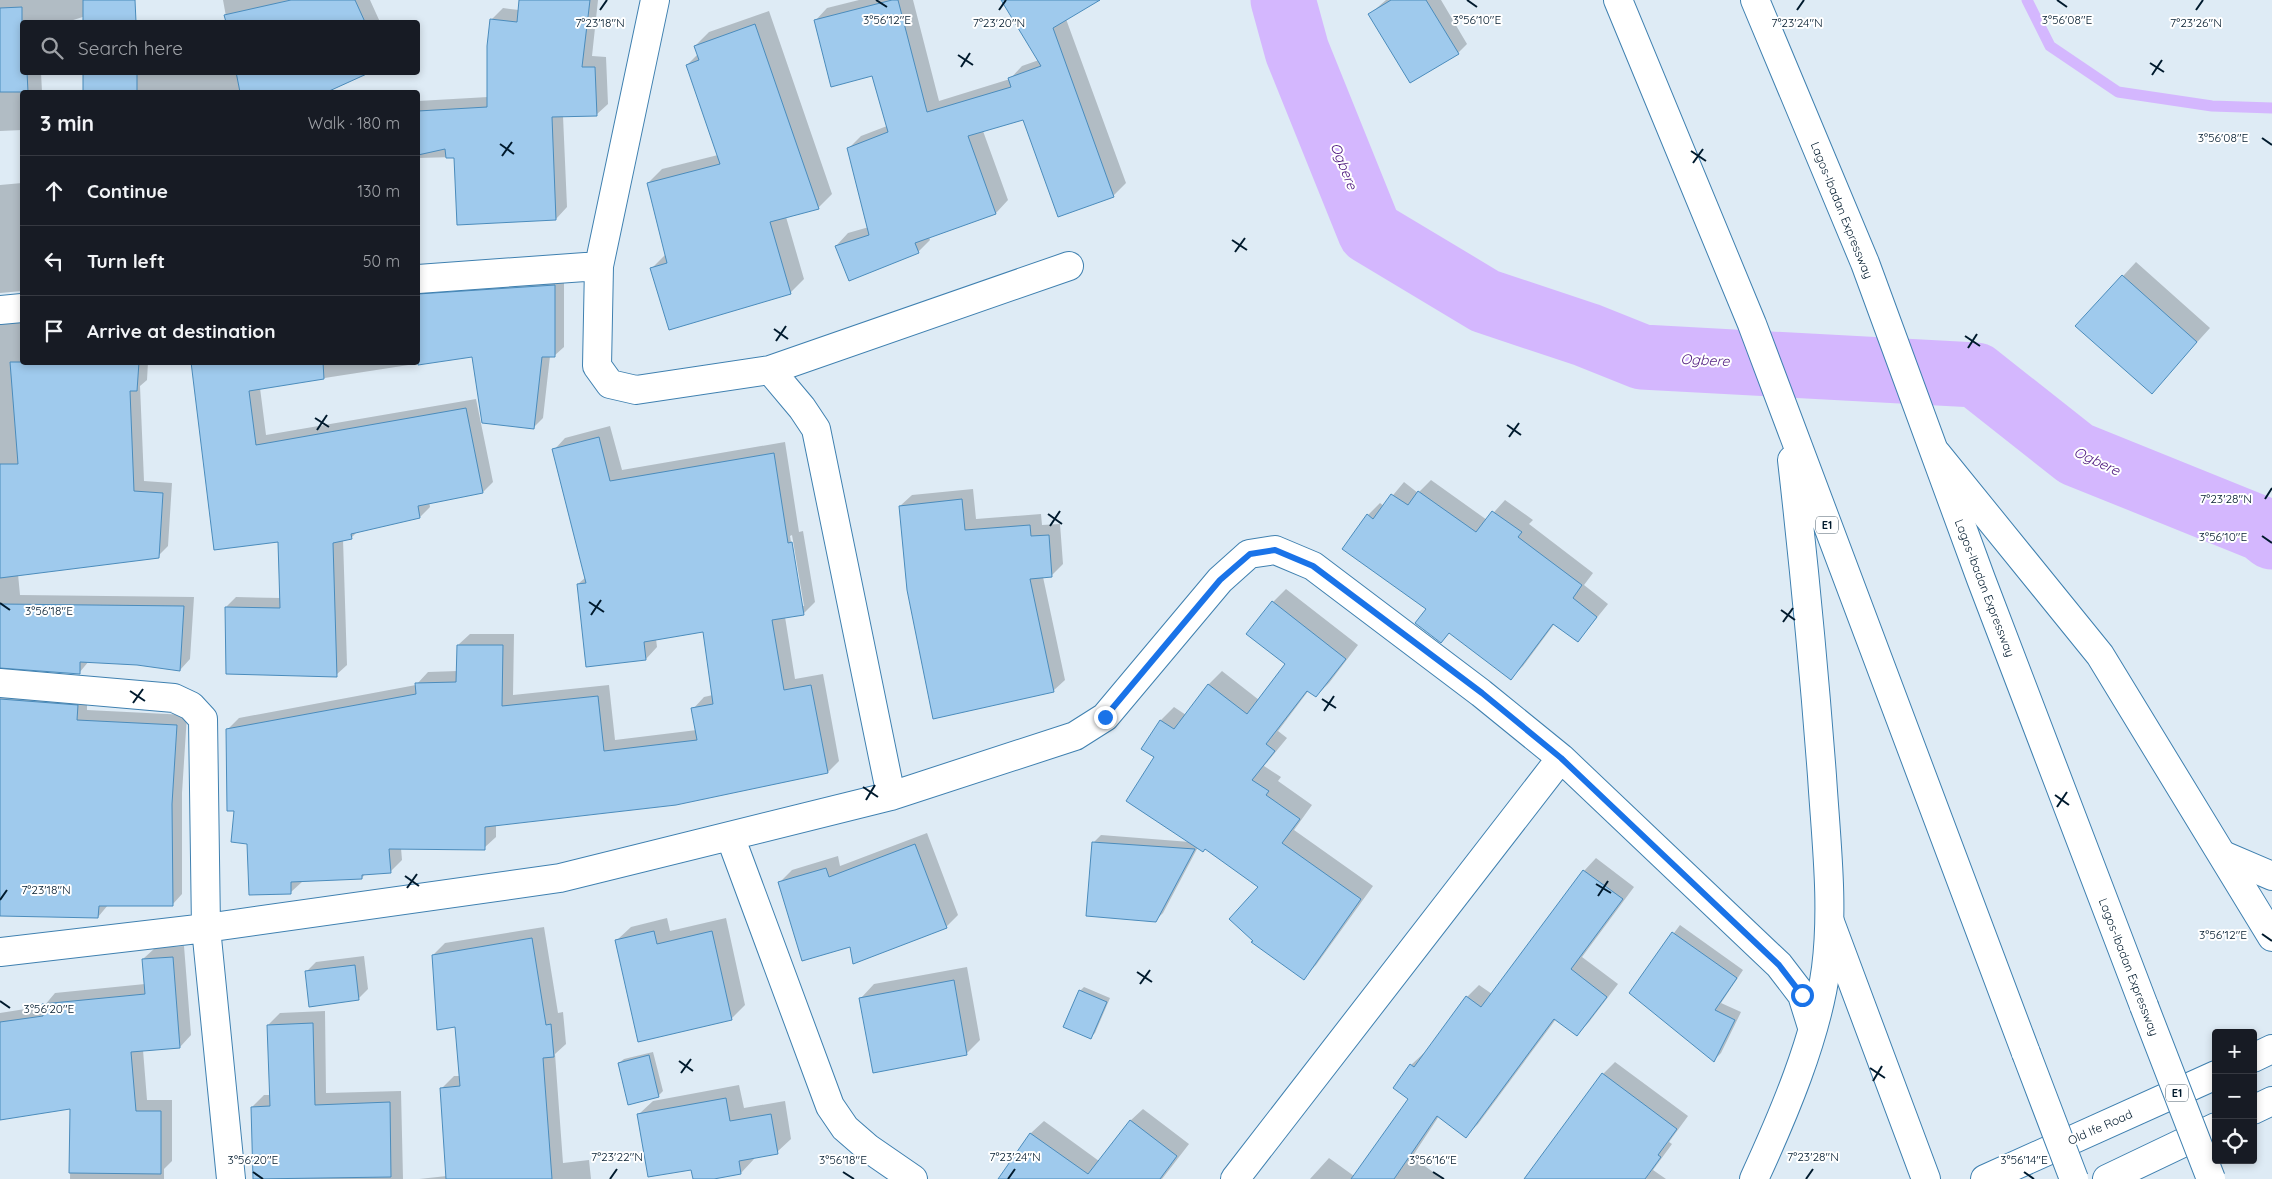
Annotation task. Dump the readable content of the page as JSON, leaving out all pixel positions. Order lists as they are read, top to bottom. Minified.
{"streets":{"main road":["Lagos-Ibadan Expressway","E1","Old Ife Road"]},"water":["Ogbere"],"page":{"search":"Search here","heading":["3 min","Walk · 180 m"],"list":[["Continue","130 m"],["Turn left","50 m"],"Arrive at destination"],"map_buttons":["+","−"]},"coordinates":["3°56'12\"E","3°56'10\"E","3°56'08\"E","7°23'18\"N","7°23'20\"N","7°23'24\"N","7°23'26\"N","7°23'28\"N","3°56'18\"E","3°56'20\"E","7°23'22\"N","3°56'16\"E","3°56'14\"E"]}
